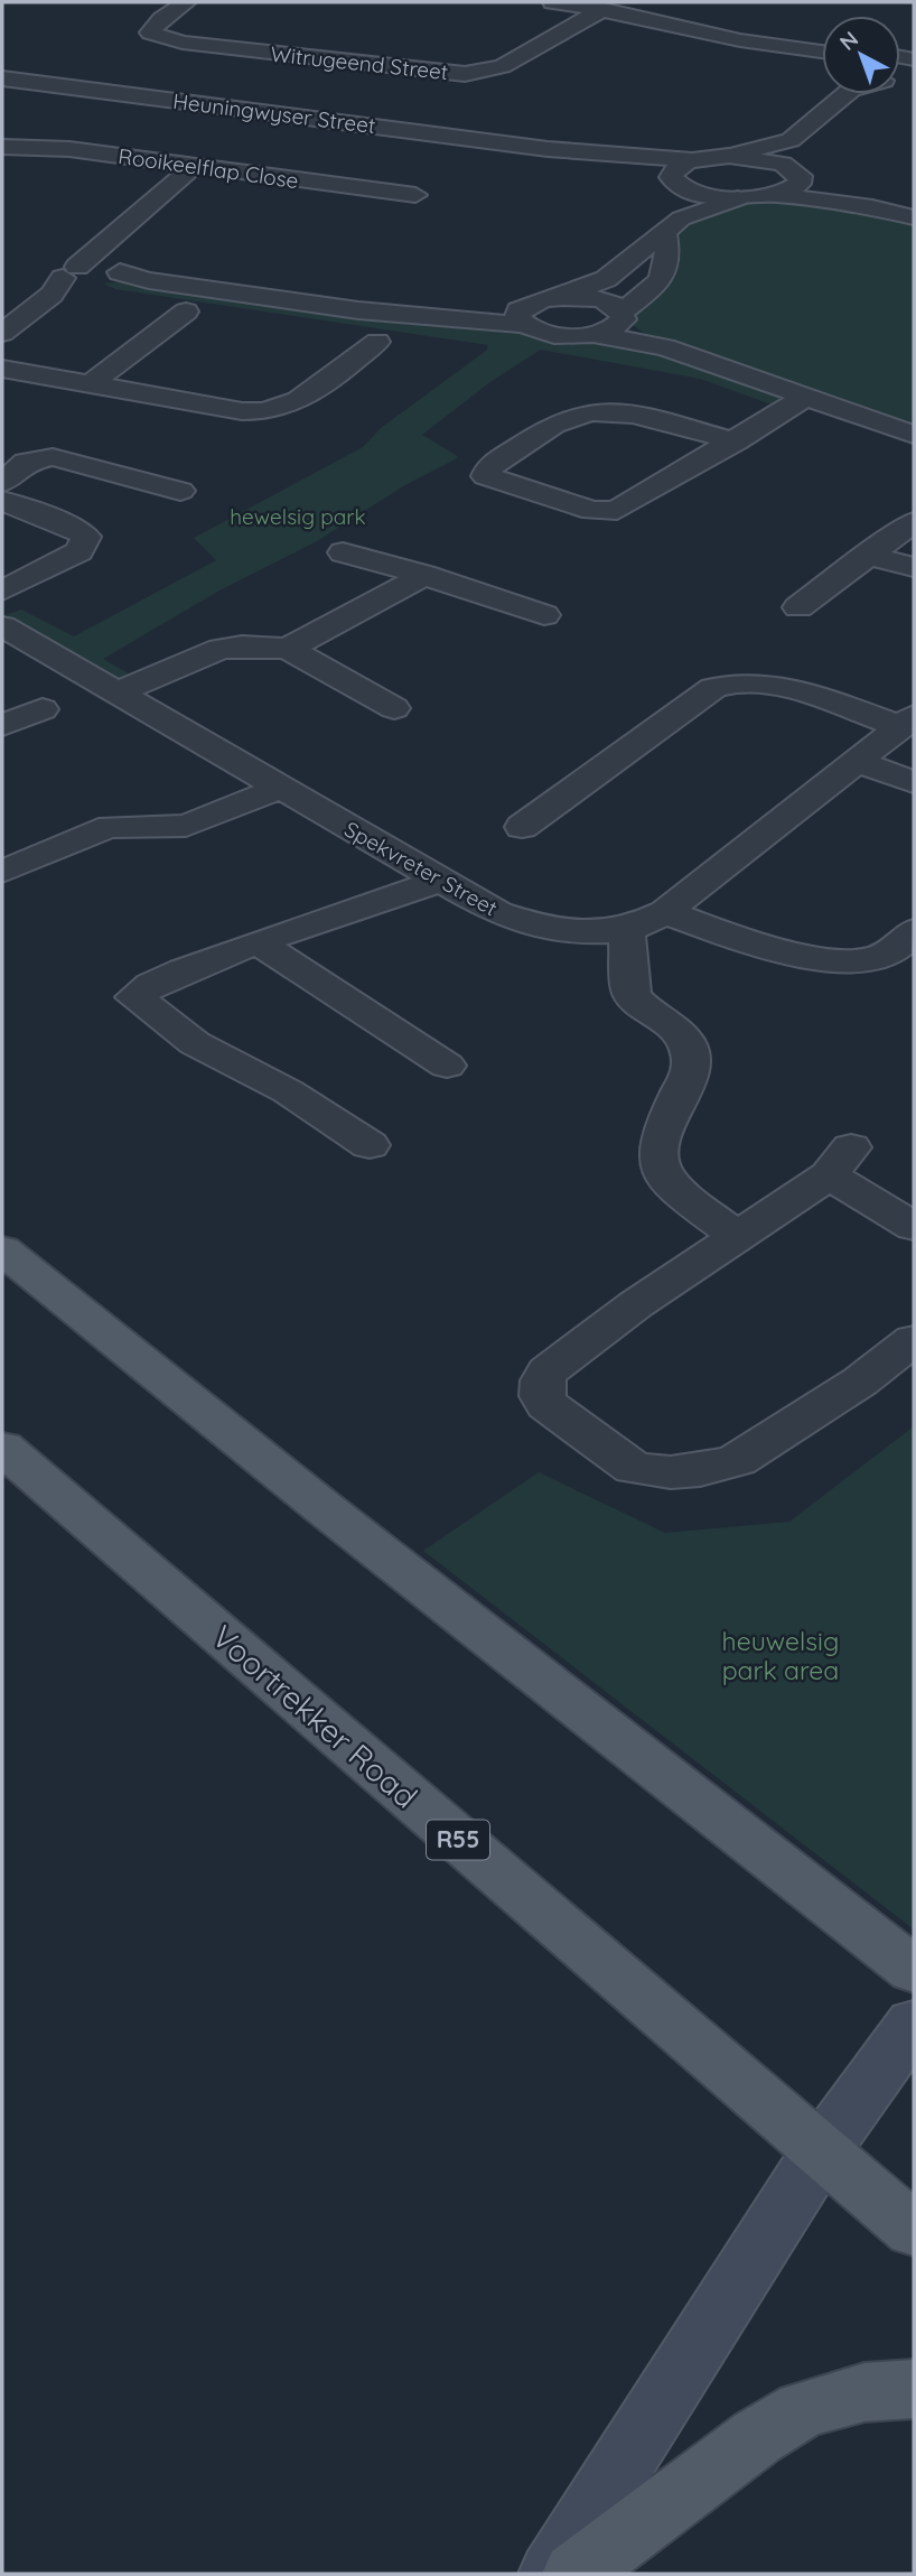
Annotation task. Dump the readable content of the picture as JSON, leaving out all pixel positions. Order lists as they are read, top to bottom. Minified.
{"streets":{"main road":["Voortrekker Road","R55"],"street":["Witrugeend Street","Heuningwyser Street","Rooikeelflap Close","Spekvreter Street"]},"parks":["hewelsig park","heuwelsig park area"],"north":"top left"}
